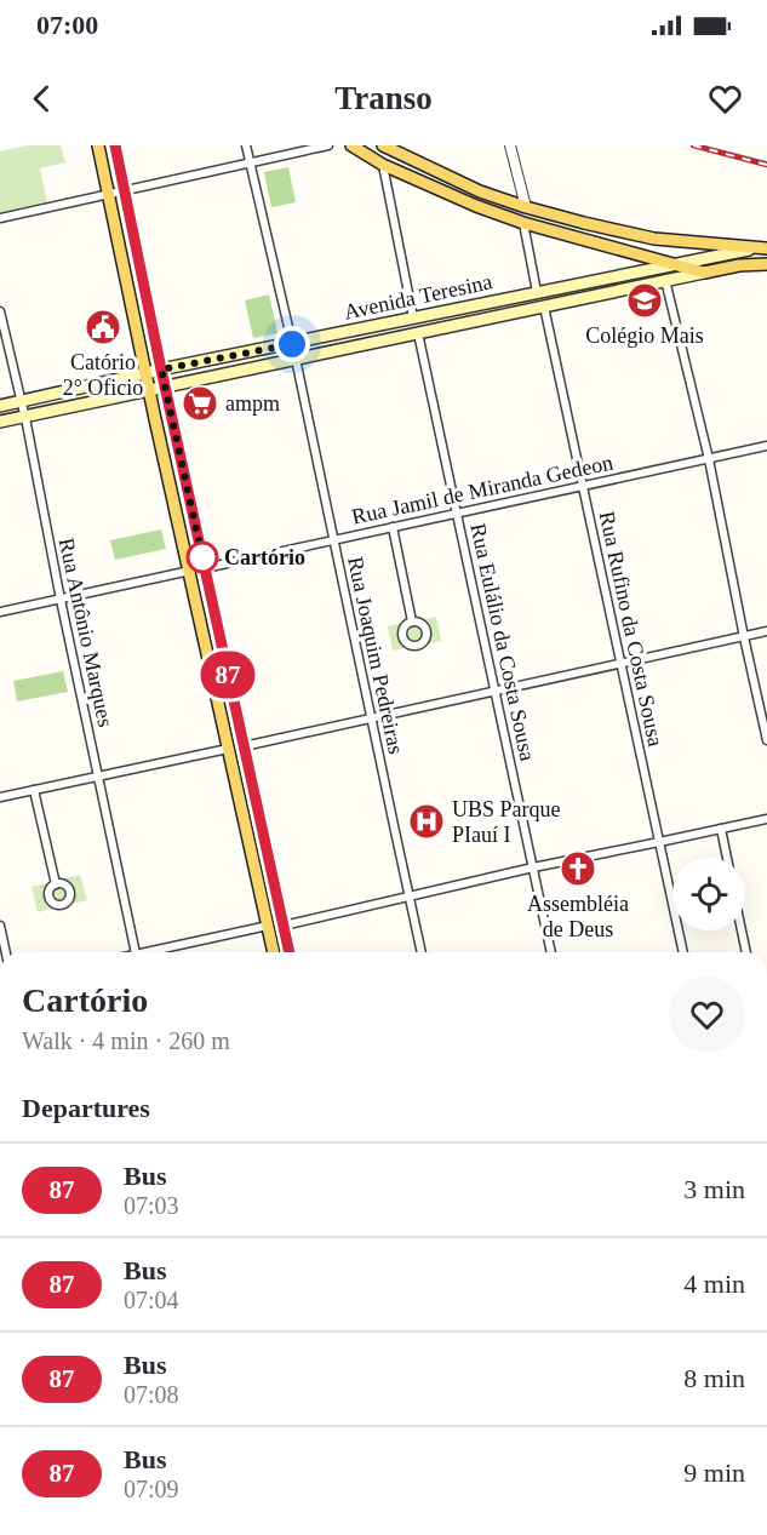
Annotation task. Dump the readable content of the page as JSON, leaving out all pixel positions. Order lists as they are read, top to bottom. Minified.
{"streets":{"main road":["Avenida Teresina"],"street":["Rua Jamil de Miranda Gedeon","Rua Rufino da Costa Sousa","Rua Antônio Marques","Rua Eulálio da Costa Sousa","Rua Joaquim Pedreiras"]},"crossings":[["Avenida Teresina","Rua Rufino da Costa Sousa"],["Avenida Teresina","Rua Antônio Marques"],["Avenida Teresina","Rua Eulálio da Costa Sousa"],["Avenida Teresina","Rua Joaquim Pedreiras"],["Rua Jamil de Miranda Gedeon","Rua Rufino da Costa Sousa"],["Rua Jamil de Miranda Gedeon","Rua Eulálio da Costa Sousa"],["Rua Jamil de Miranda Gedeon","Rua Joaquim Pedreiras"]],"places":{"school or university":["Colégio Mais"],"public building":["Catório 2° Oficio"],"supermarket":["ampm"],"other":["Cartório"],"hospital":["UBS Parque PIauí I"],"church":["Assembléia de Deus"]},"lines":["bus line 87"],"page":{"status":"07:00","header":"Transo","on_map":"87","heading":[["Cartório","Walk · 4 min · 260 m"],"Departures"],"list":[{"mark":"87","name":"Bus","note":"07:03","value":"3 min"},{"mark":"87","name":"Bus","note":"07:04","value":"4 min"},{"mark":"87","name":"Bus","note":"07:08","value":"8 min"},{"mark":"87","name":"Bus","note":"07:09","value":"9 min"}]}}
